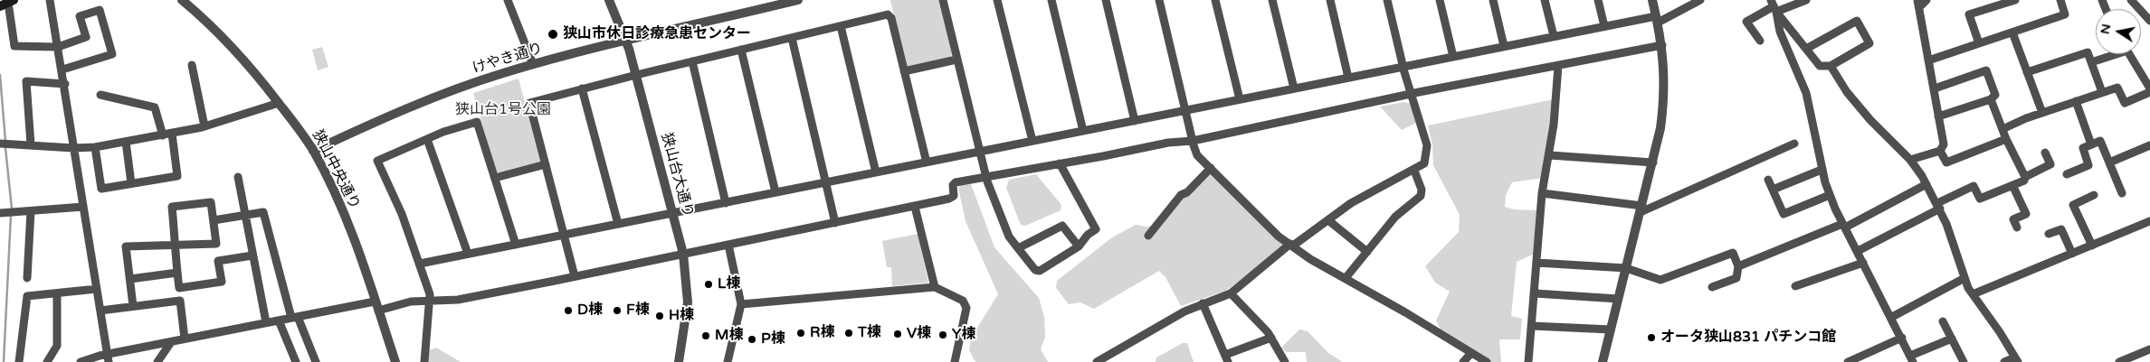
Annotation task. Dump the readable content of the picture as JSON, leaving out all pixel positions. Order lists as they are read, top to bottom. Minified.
{"streets":{"street":["けやき通り","狭山中央通り","狭山台大通り"]},"crossings":[["けやき通り","狭山中央通り"],["けやき通り","狭山台大通り"]],"parks":["狭山台1号公園"],"places":["狭山市休日診療急患センター","L棟","D棟","F棟","H棟","R棟","T棟","V棟","Y棟","M棟","オータ狭山831 パチンコ館","P棟"],"north":"left"}
